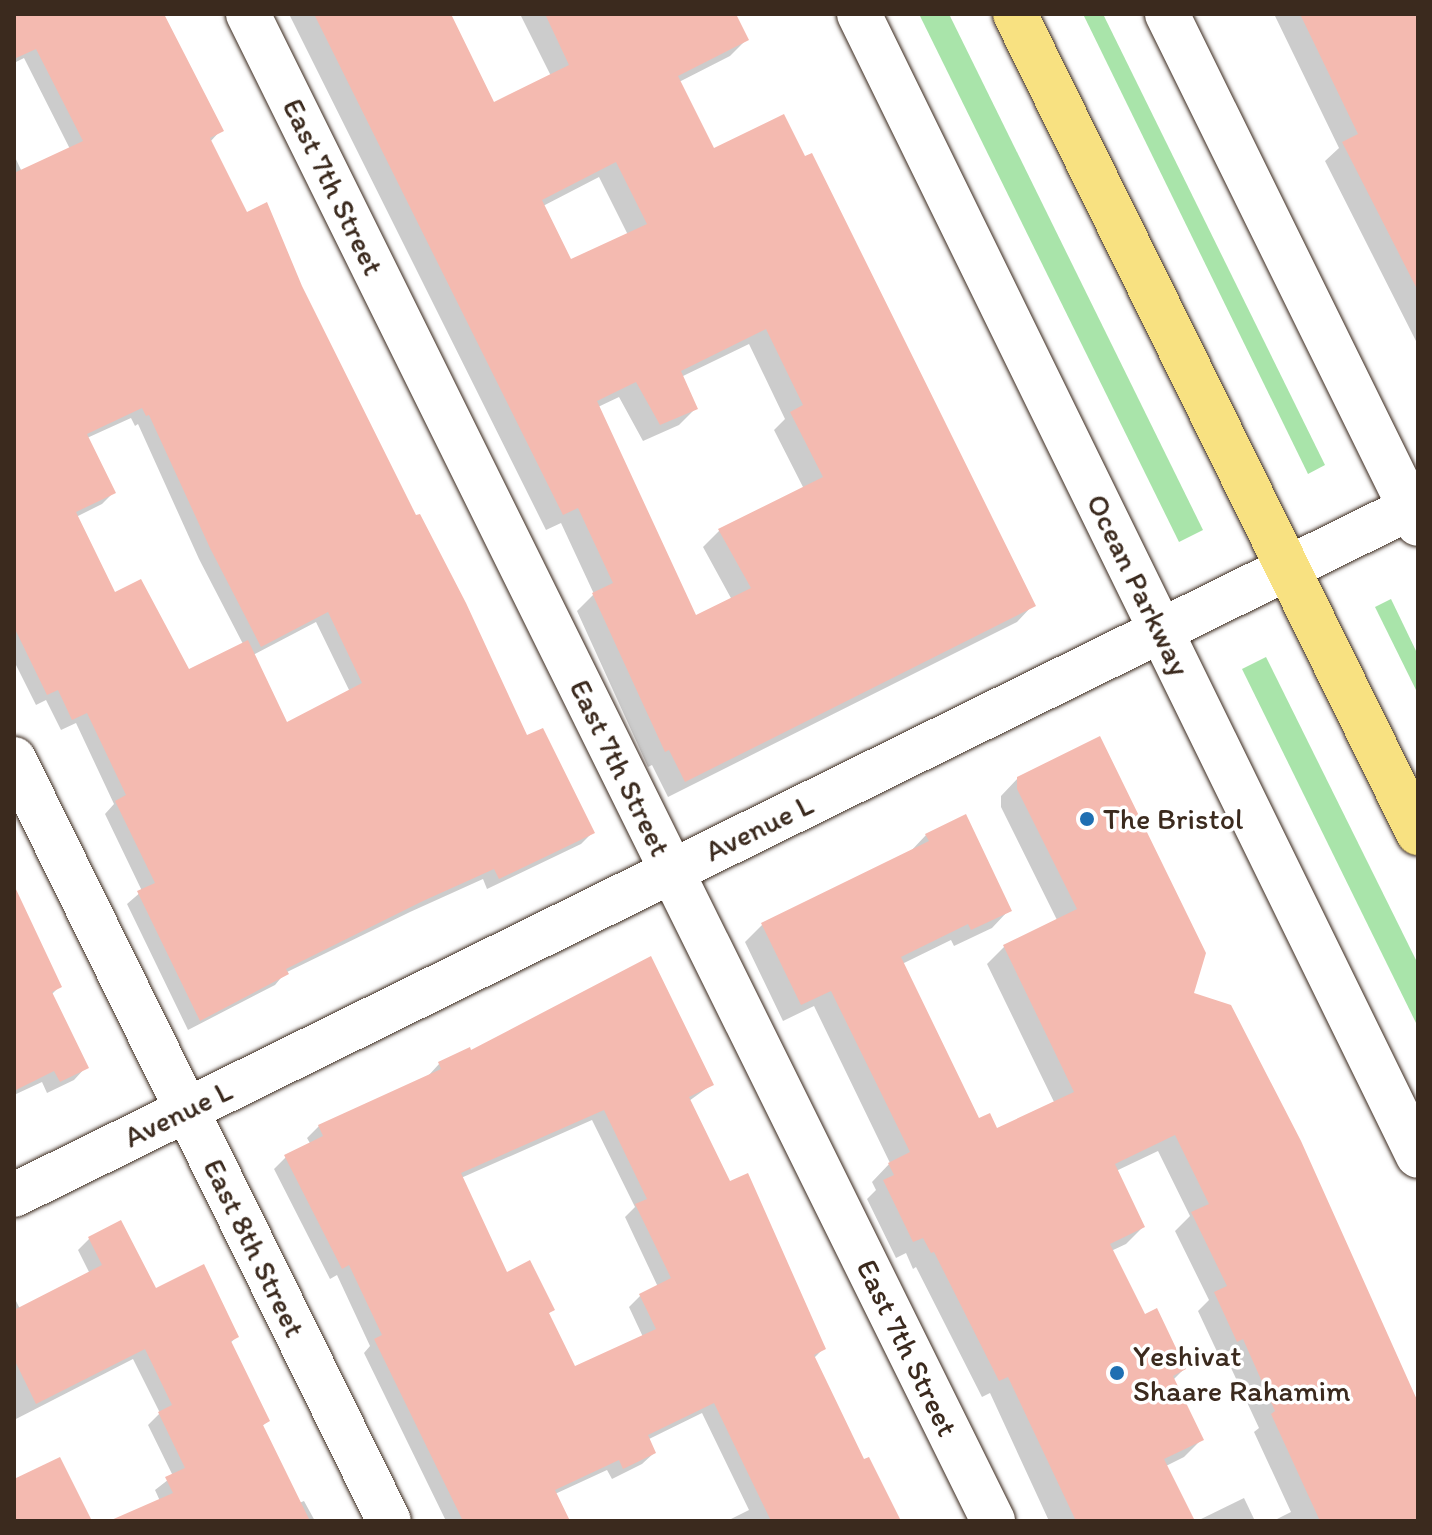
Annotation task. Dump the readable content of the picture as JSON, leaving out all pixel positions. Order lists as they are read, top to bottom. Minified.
{"streets":{"street":["East 7th Street","Ocean Parkway","Avenue L","East 8th Street"]},"crossings":[["East 7th Street","Avenue L"],["Ocean Parkway","Avenue L"],["Avenue L","East 8th Street"]],"places":["The Bristol","Yeshivat Shaare Rahamim"]}
